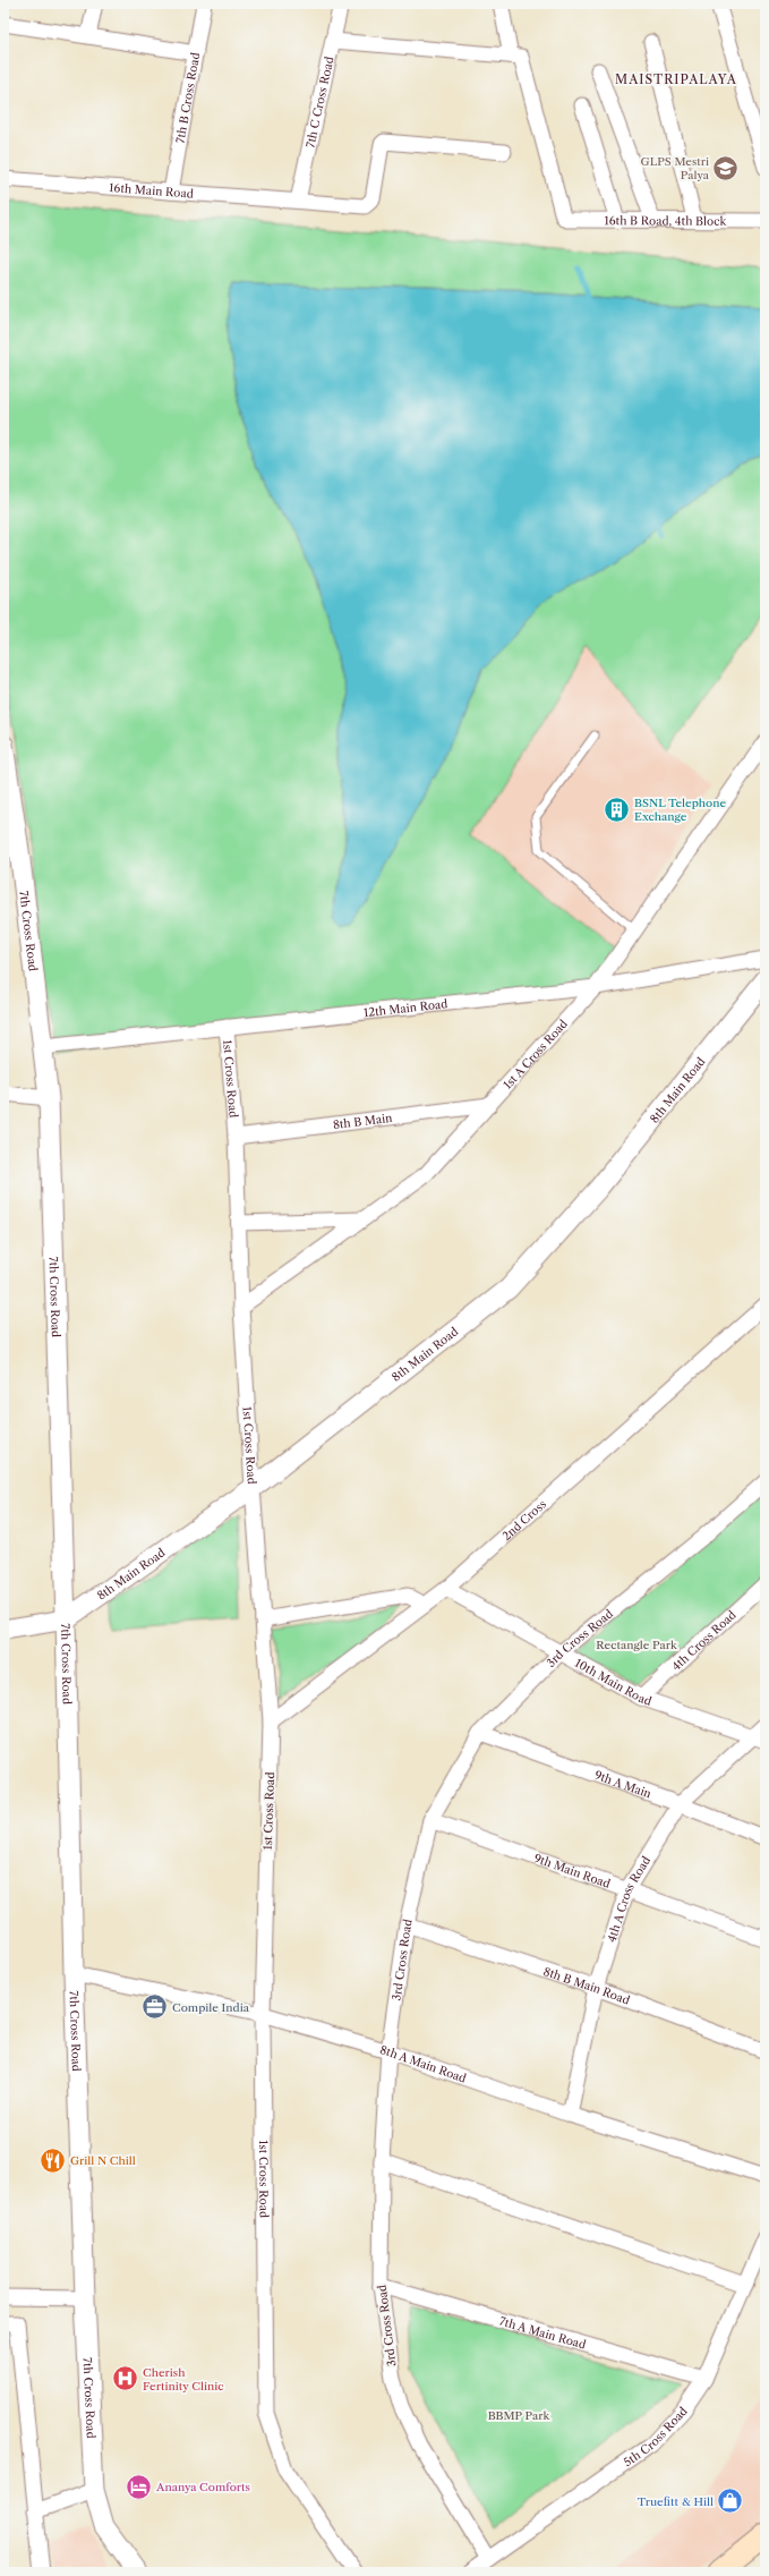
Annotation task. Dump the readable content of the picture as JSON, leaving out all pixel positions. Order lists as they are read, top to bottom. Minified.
{"streets":{"street":["7th B Cross Road","7th C Cross Road","16th Main Road","16th B Road, 4th Block","7th Cross Road","12th Main Road","1st A Cross Road","1st Cross Road","8th Main Road","8th B Main","2nd Cross","3rd Cross Road","4th Cross Road","10th Main Road","9th A Main","9th Main Road","4th A Cross Road","8th B Main Road","8th A Main Road","7th A Main Road","5th Cross Road"]},"crossings":[["7th B Cross Road","16th Main Road"],["7th C Cross Road","16th Main Road"],["7th Cross Road","12th Main Road"],["7th Cross Road","8th Main Road"],["7th Cross Road","8th A Main Road"],["12th Main Road","1st A Cross Road"],["12th Main Road","1st Cross Road"],["1st A Cross Road","1st Cross Road"],["1st A Cross Road","8th B Main"],["1st Cross Road","8th Main Road"],["1st Cross Road","8th B Main"],["1st Cross Road","2nd Cross"],["1st Cross Road","8th A Main Road"],["2nd Cross","10th Main Road"],["3rd Cross Road","10th Main Road"],["3rd Cross Road","9th A Main"],["3rd Cross Road","9th Main Road"],["3rd Cross Road","8th B Main Road"],["3rd Cross Road","8th A Main Road"],["3rd Cross Road","7th A Main Road"],["3rd Cross Road","5th Cross Road"],["4th Cross Road","10th Main Road"],["10th Main Road","4th A Cross Road"],["9th A Main","4th A Cross Road"],["9th Main Road","4th A Cross Road"],["4th A Cross Road","8th B Main Road"],["4th A Cross Road","8th A Main Road"],["7th A Main Road","5th Cross Road"]],"districts":["MAISTRIPALAYA"],"parks":["Rectangle Park","BBMP Park"],"places":{"school or university":["GLPS Mestri Palya"],"building":["BSNL Telephone Exchange"],"office":["Compile India"],"restaurant":["Grill N Chill"],"hospital":["Cherish Fertinity Clinic"],"hotel":["Ananya Comforts"],"shop":["Truefitt & Hill"]}}
